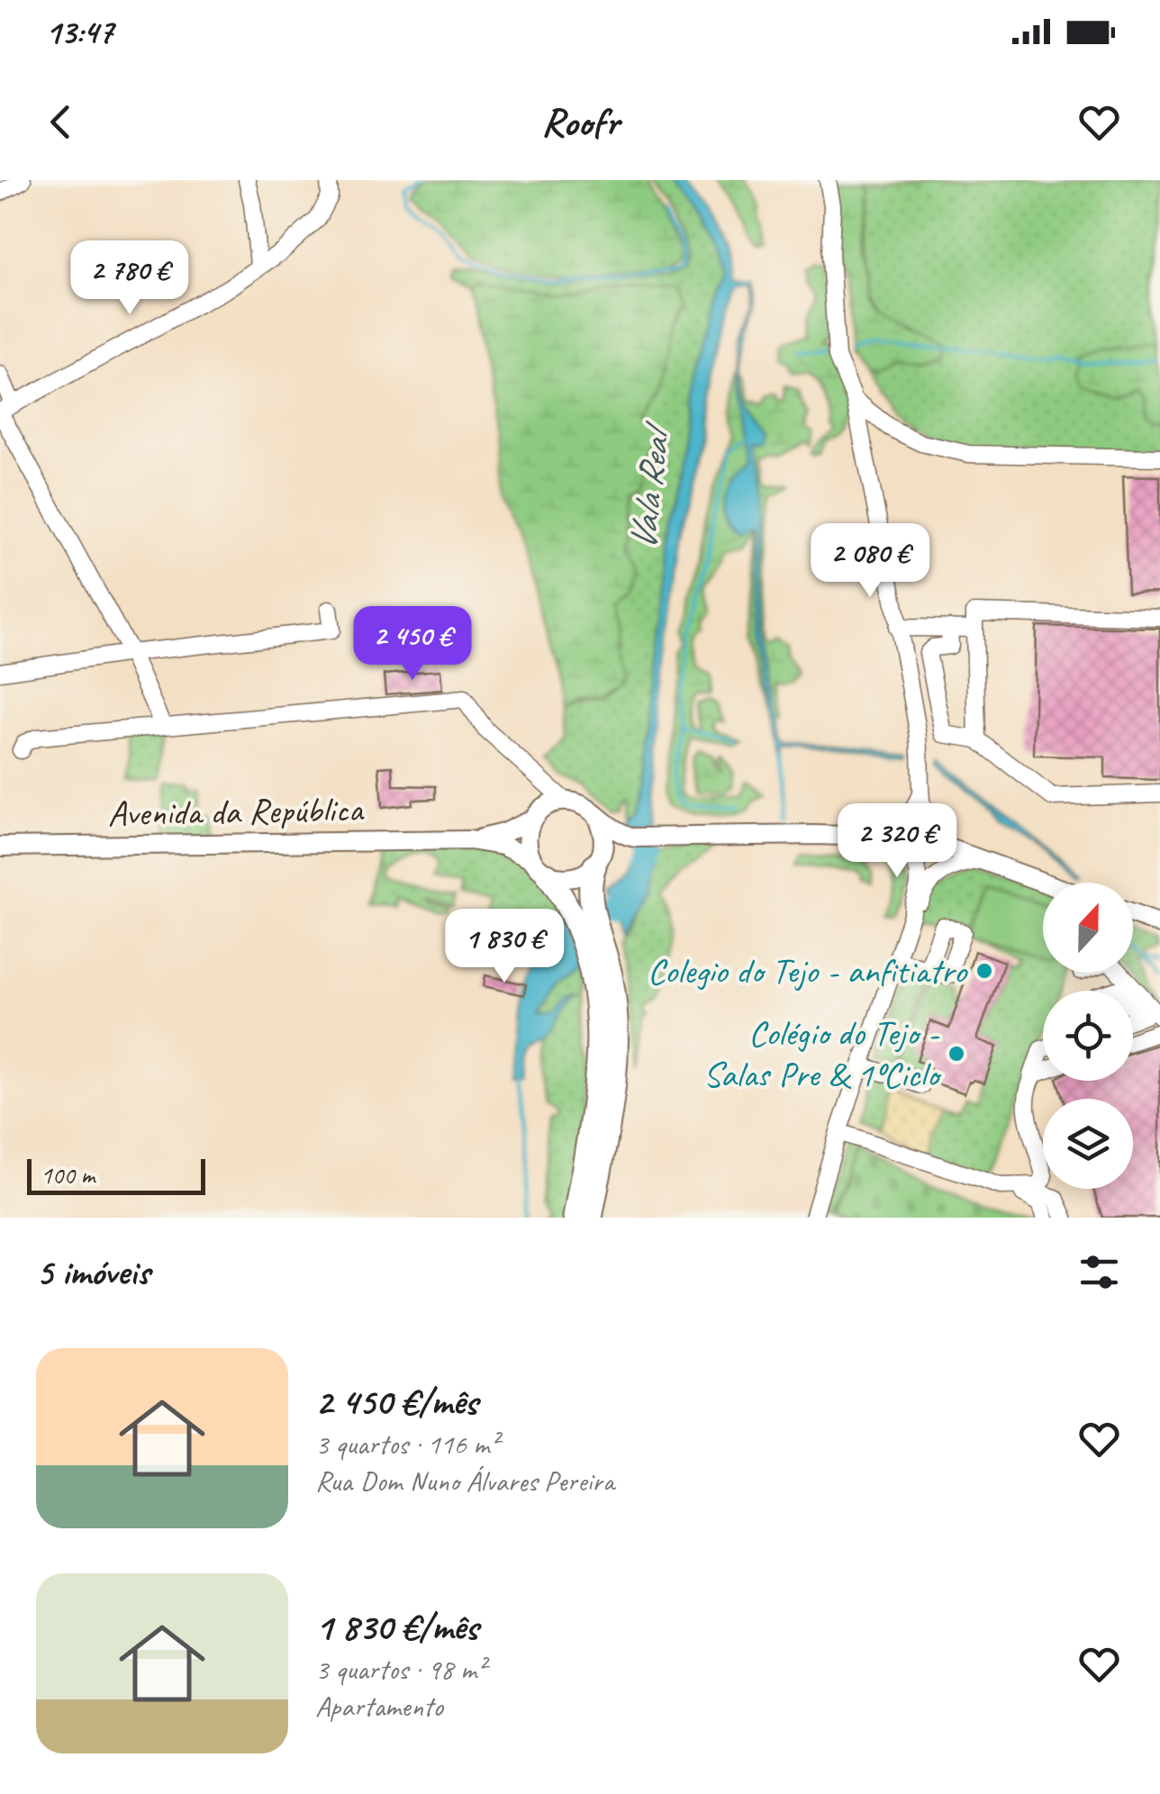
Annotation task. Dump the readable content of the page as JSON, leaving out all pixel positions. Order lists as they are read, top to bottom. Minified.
{"streets":{"main road":["Avenida da República"]},"water":["Vala Real"],"places":["Colegio do Tejo - anfitiatro","Colégio do Tejo - Salas Pre & 1ºCiclo"],"scale_bar":"100 m","north":"top","page":{"status":"13:47","header":"Roofr","price":["2 780 €","2 080 €","2 450 €","2 320 €","1 830 €"],"scale":"100 m","heading":"5 imóveis","list":[{"name":"2 450 €/mês","note":"3 quartos · 116 m² · Rua Dom Nuno Álvares Pereira"},{"name":"1 830 €/mês","note":"3 quartos · 98 m² · Apartamento"}]}}
